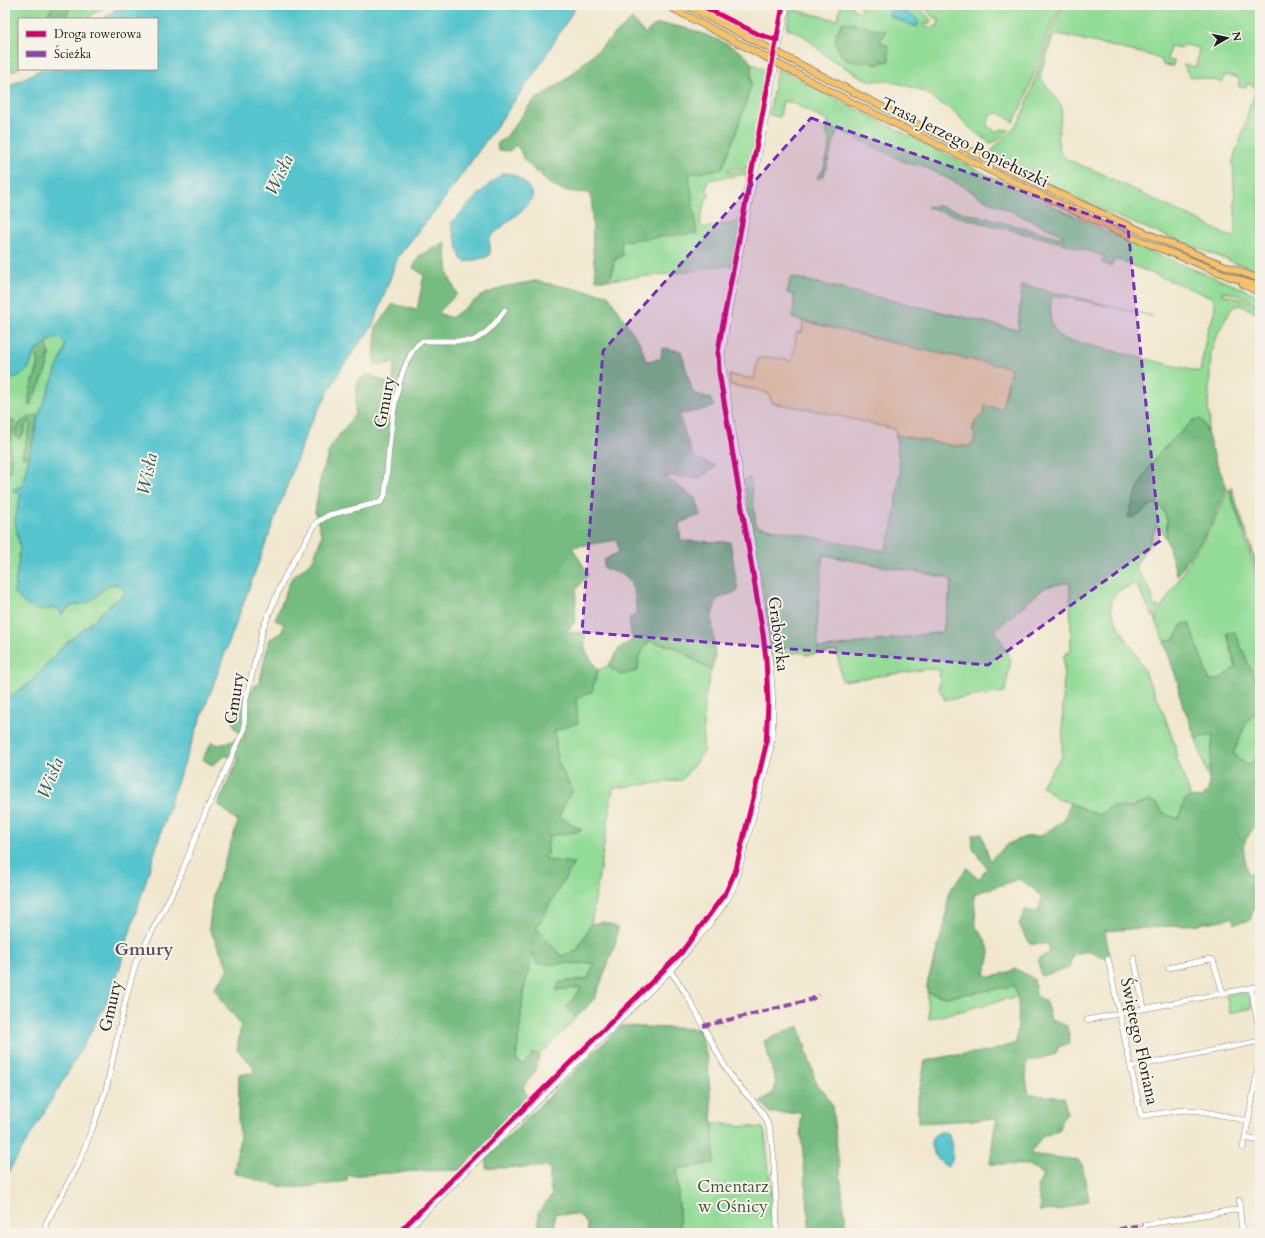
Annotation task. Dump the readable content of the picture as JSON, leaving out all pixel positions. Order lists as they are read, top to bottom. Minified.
{"streets":{"main road":["Trasa Jerzego Popiełuszki"],"street":["Gmury","Grabówka","Świętego Floriana"]},"districts":["Gmury"],"water":["Wisła"],"parks":["Cmentarz w Ośnicy"],"legend":["Droga rowerowa","Ścieżka"],"north":"right"}
